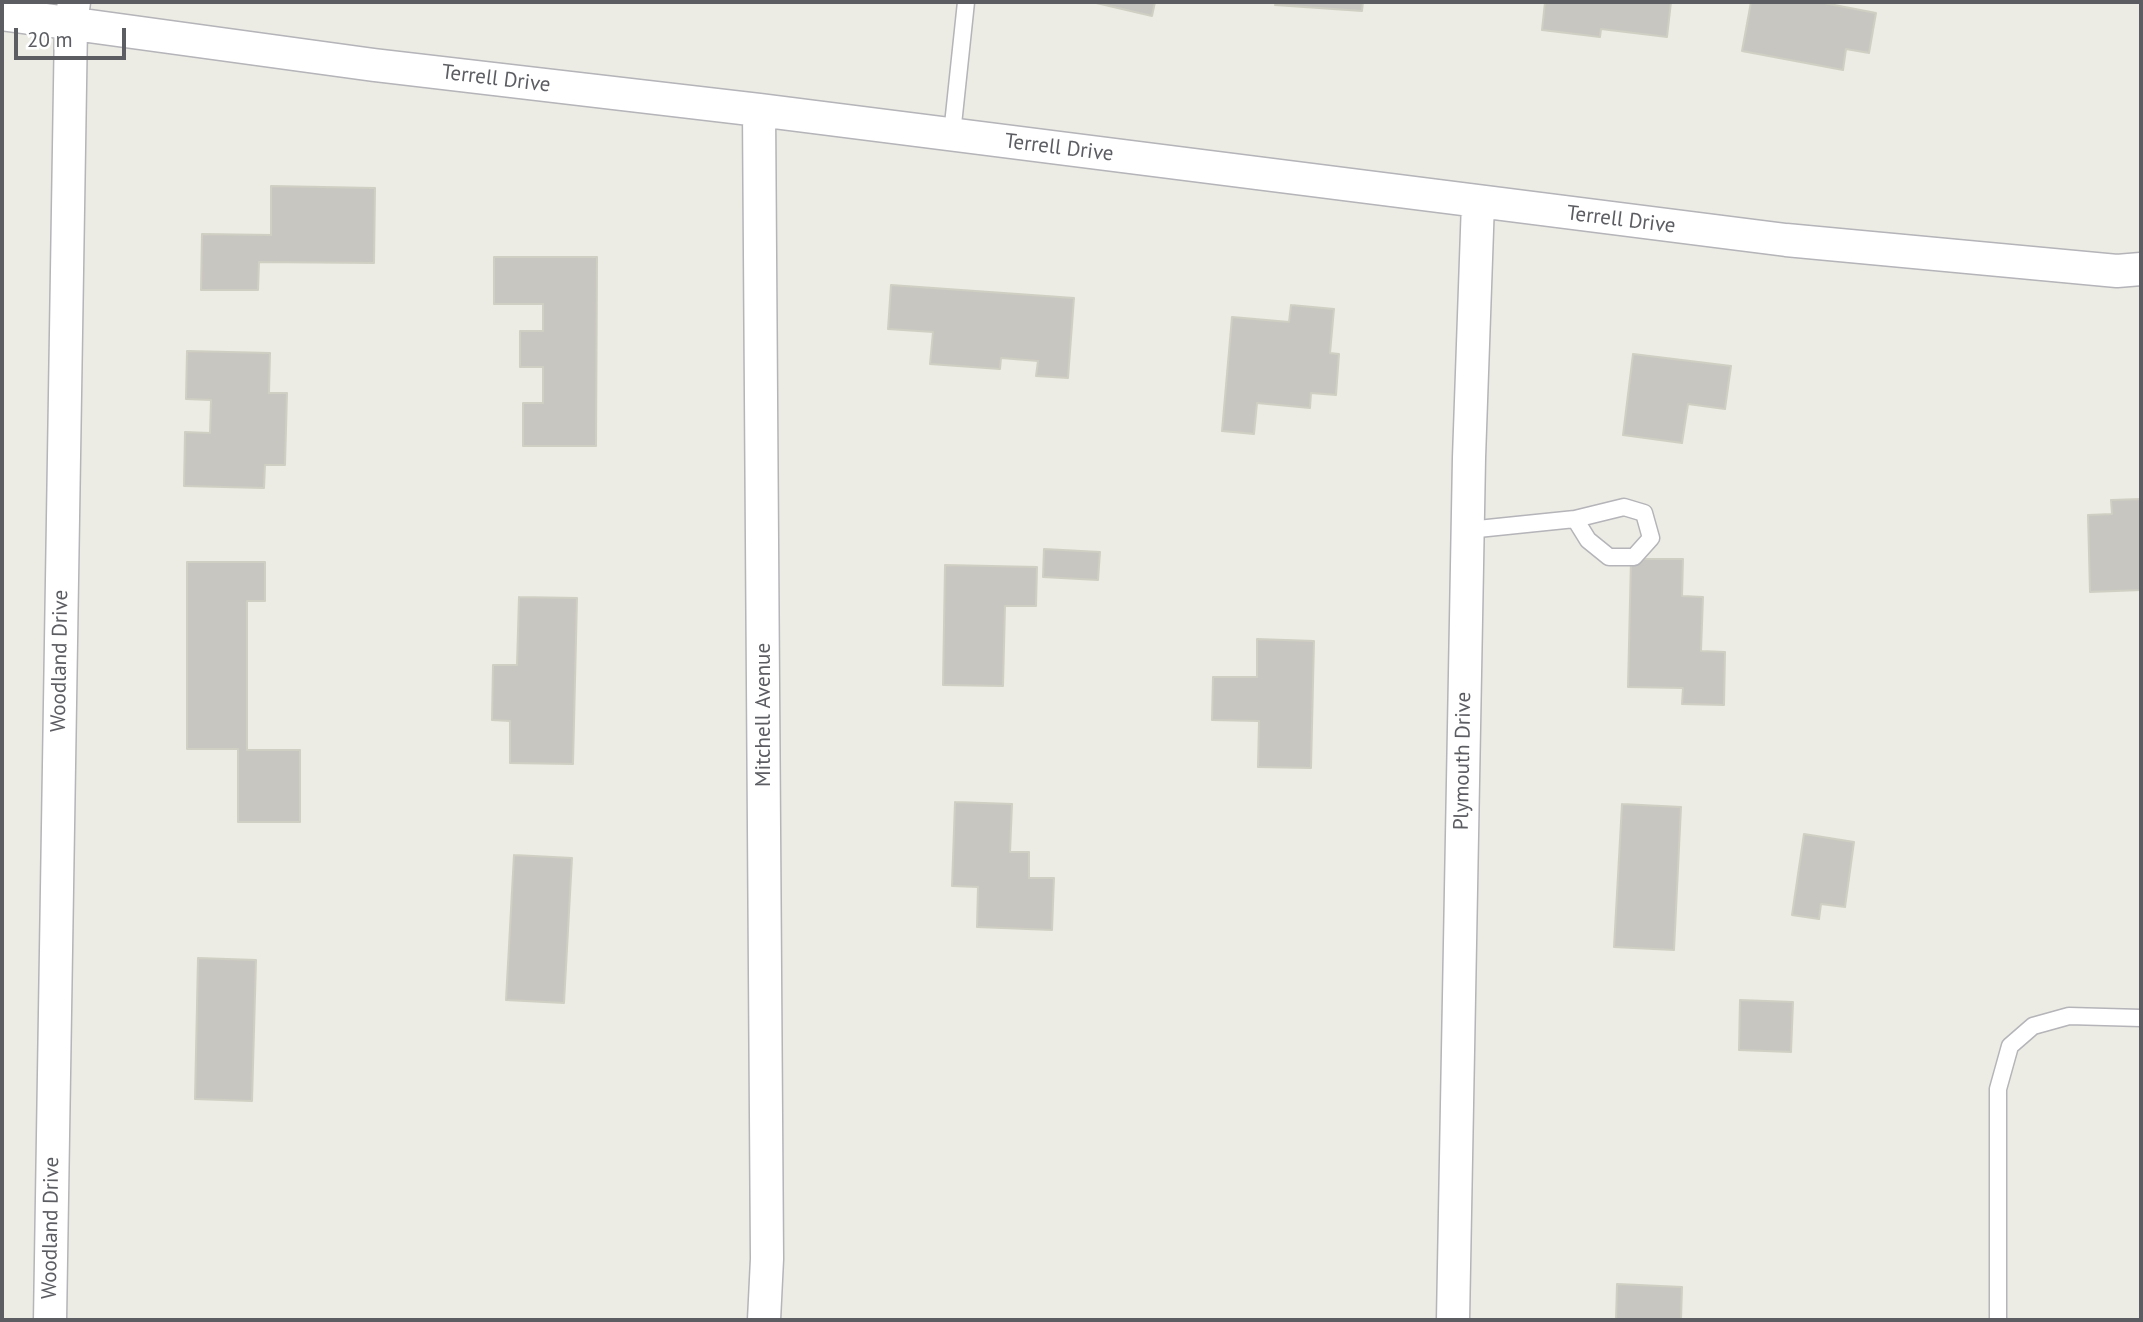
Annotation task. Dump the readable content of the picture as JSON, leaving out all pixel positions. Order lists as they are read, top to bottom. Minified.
{"streets":{"street":["Terrell Drive","Woodland Drive","Mitchell Avenue","Plymouth Drive"]},"crossings":[["Terrell Drive","Woodland Drive"],["Terrell Drive","Mitchell Avenue"],["Terrell Drive","Plymouth Drive"]],"scale_bar":"20 m"}
